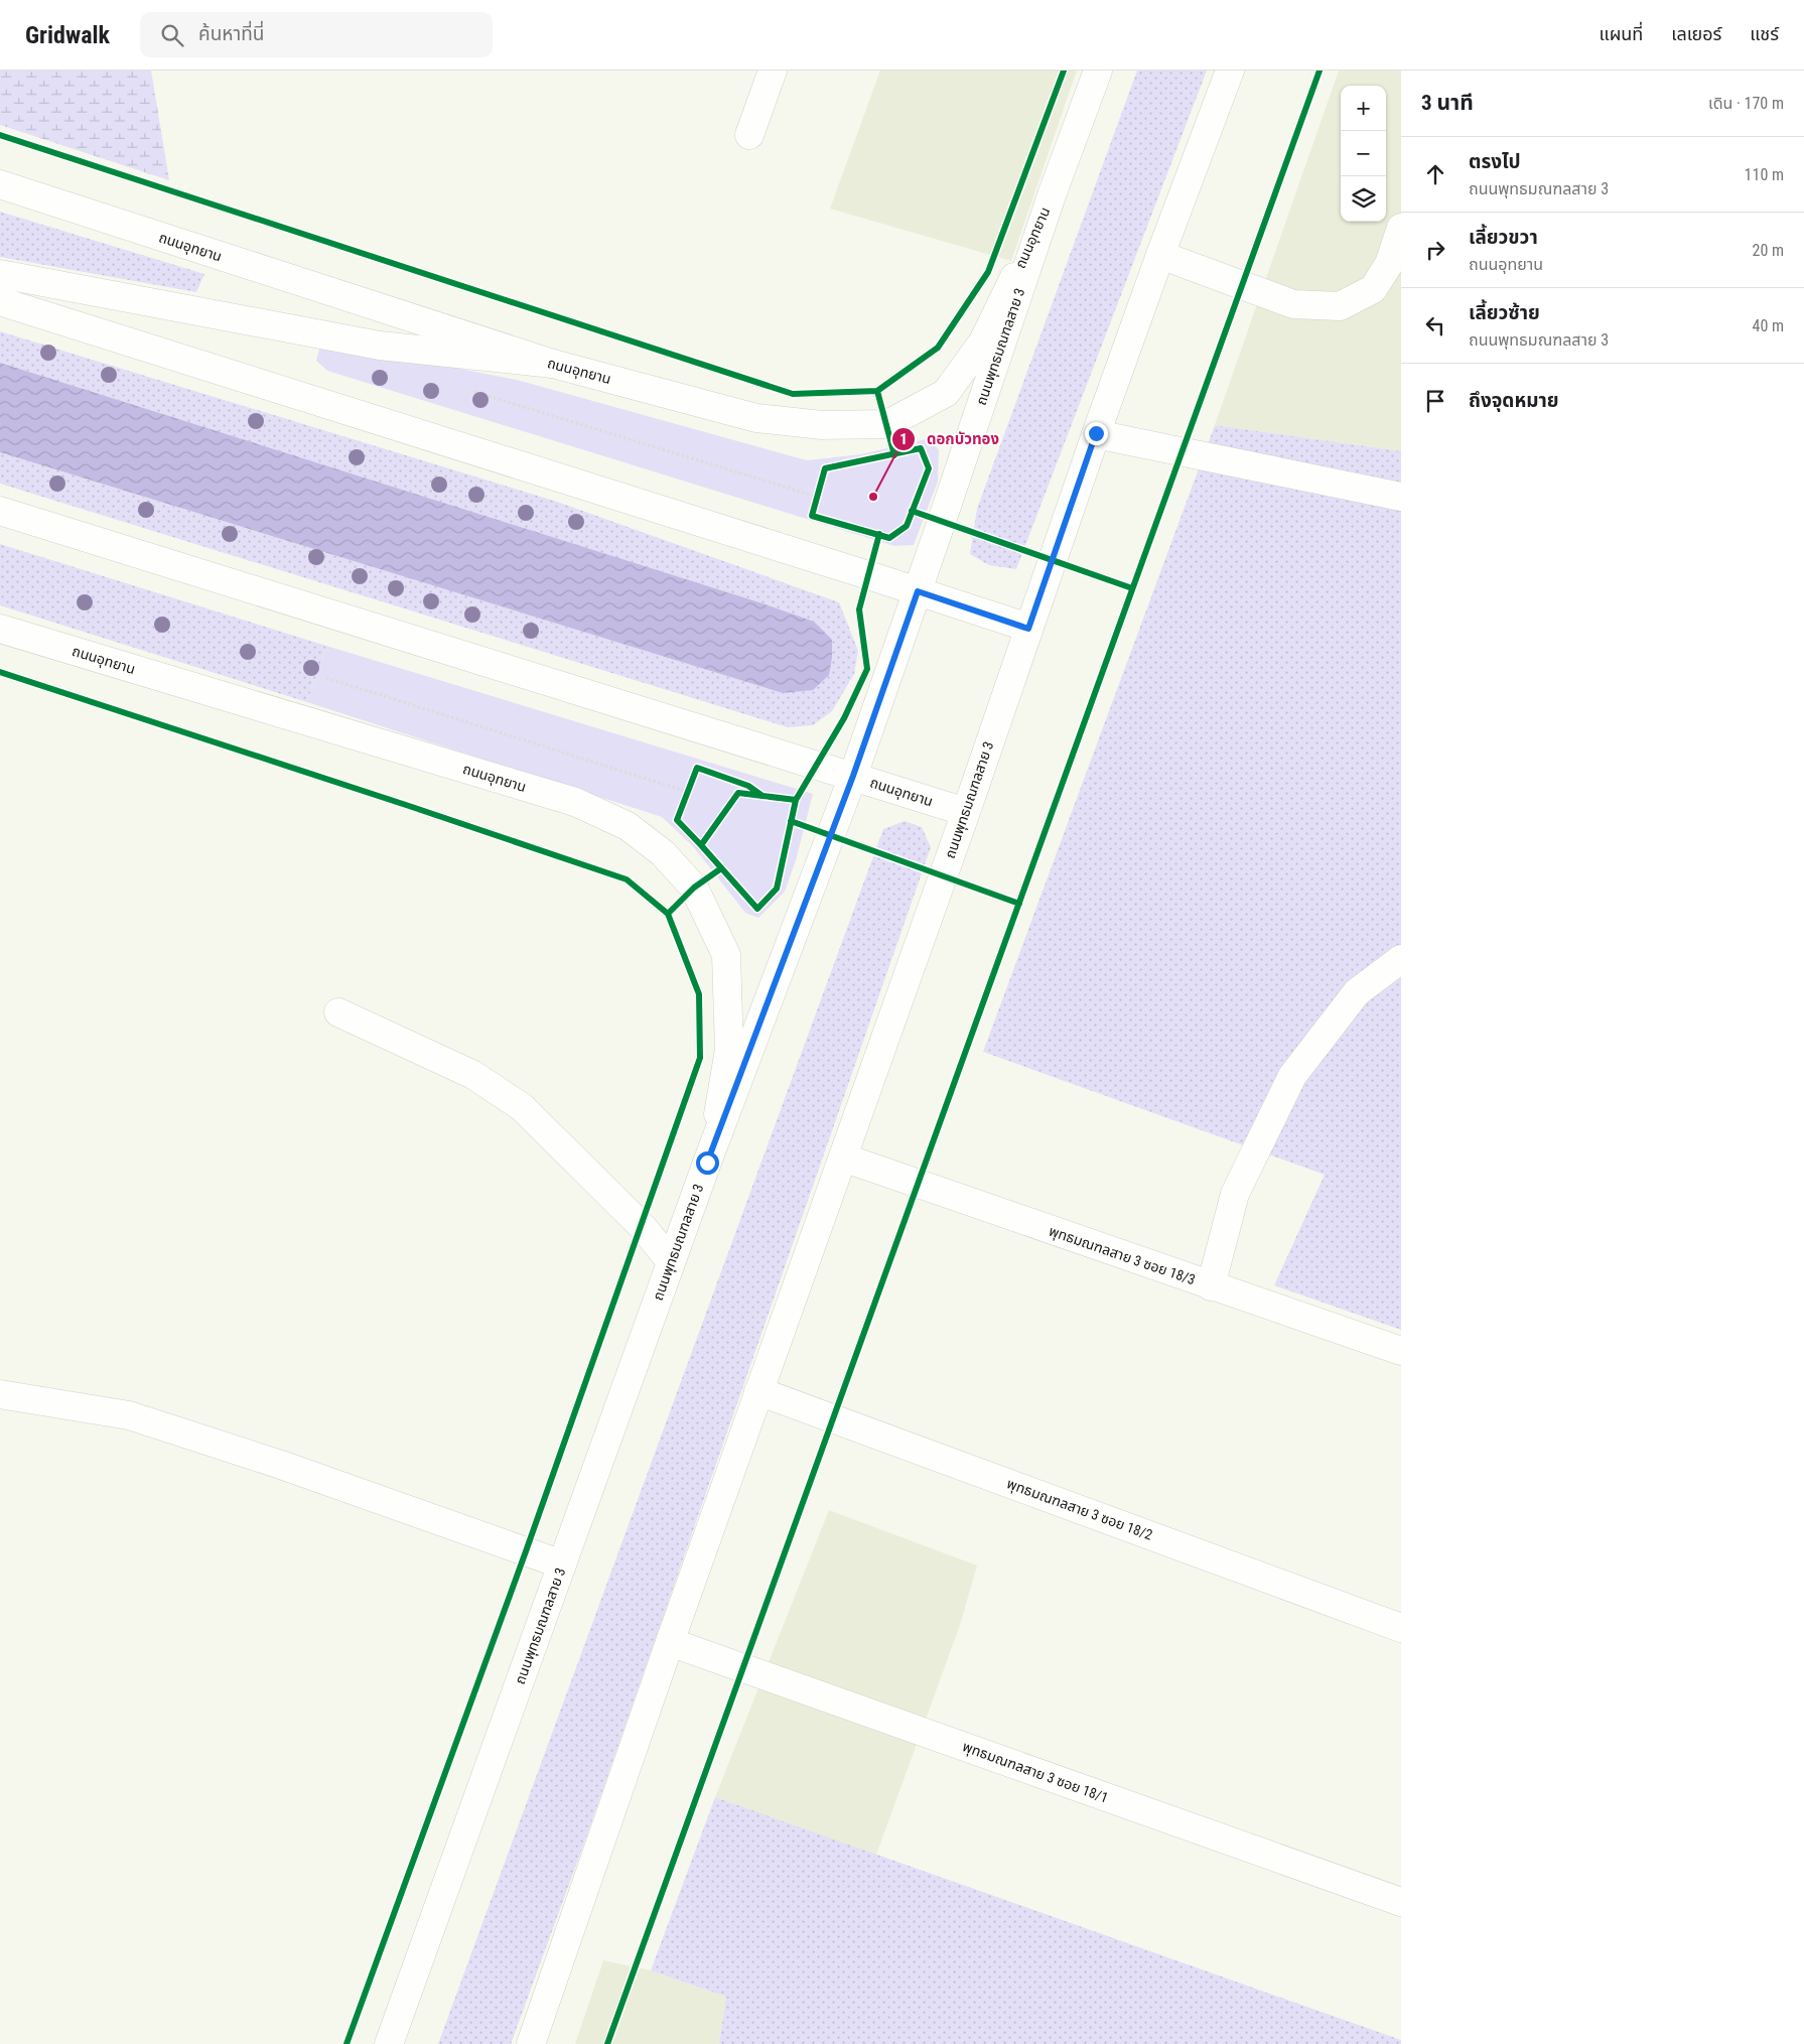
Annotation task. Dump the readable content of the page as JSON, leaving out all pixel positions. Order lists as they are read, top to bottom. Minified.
{"streets":{"main road":["ถนนอุทยาน","ถนนพุทธมณฑลสาย 3","พุทธมณฑลสาย 3 ซอย 18/3","พุทธมณฑลสาย 3 ซอย 18/2","พุทธมณฑลสาย 3 ซอย 18/1"]},"crossings":[["ถนนอุทยาน","ถนนพุทธมณฑลสาย 3"],["ถนนพุทธมณฑลสาย 3","พุทธมณฑลสาย 3 ซอย 18/3"],["ถนนพุทธมณฑลสาย 3","พุทธมณฑลสาย 3 ซอย 18/2"],["ถนนพุทธมณฑลสาย 3","พุทธมณฑลสาย 3 ซอย 18/1"]],"places":["ดอกบัวทอง"],"page":{"header":"Gridwalk","search":"ค้นหาที่นี่","nav":["แผนที่","เลเยอร์","แชร์"],"heading":["3 นาที","เดิน · 170 m"],"map_buttons":["+","−"],"list":[["ตรงไป","ถนนพุทธมณฑลสาย 3","110 m"],["เลี้ยวขวา","ถนนอุทยาน","20 m"],["เลี้ยวซ้าย","ถนนพุทธมณฑลสาย 3","40 m"],"ถึงจุดหมาย"]}}
